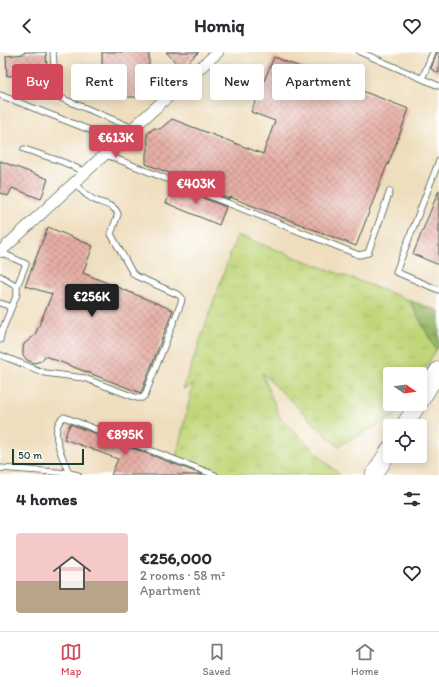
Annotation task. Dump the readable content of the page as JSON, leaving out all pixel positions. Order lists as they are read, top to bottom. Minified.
{"scale_bar":"50 m","north":"right","page":{"header":"Homiq","chip":["Buy","Rent","Filters","New","Apartment"],"price":["€613K","€403K","€256K","€895K"],"scale":"50 m","heading":"4 homes","list":[{"name":"€256,000","note":"2 rooms · 58 m² · Apartment"}],"tabs":["Map","Saved","Home"]}}
